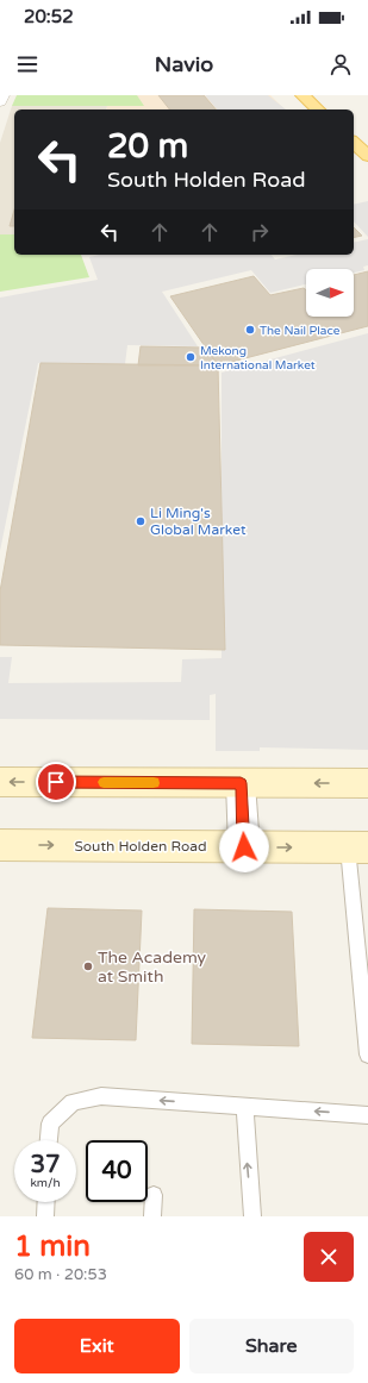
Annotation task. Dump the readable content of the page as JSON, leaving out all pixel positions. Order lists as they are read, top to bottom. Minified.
{"streets":{"main road":["South Holden Road"]},"places":["The Nail Place","Mekong International Market","Li Ming's Global Market","The Academy at Smith"],"north":"right","page":{"status":"20:52","header":"Navio","turn":["20 m","South Holden Road"],"speed":"37 km/h","limit":"40","heading":["1 min","60 m · 20:53"],"buttons":["Exit","Share"]}}
